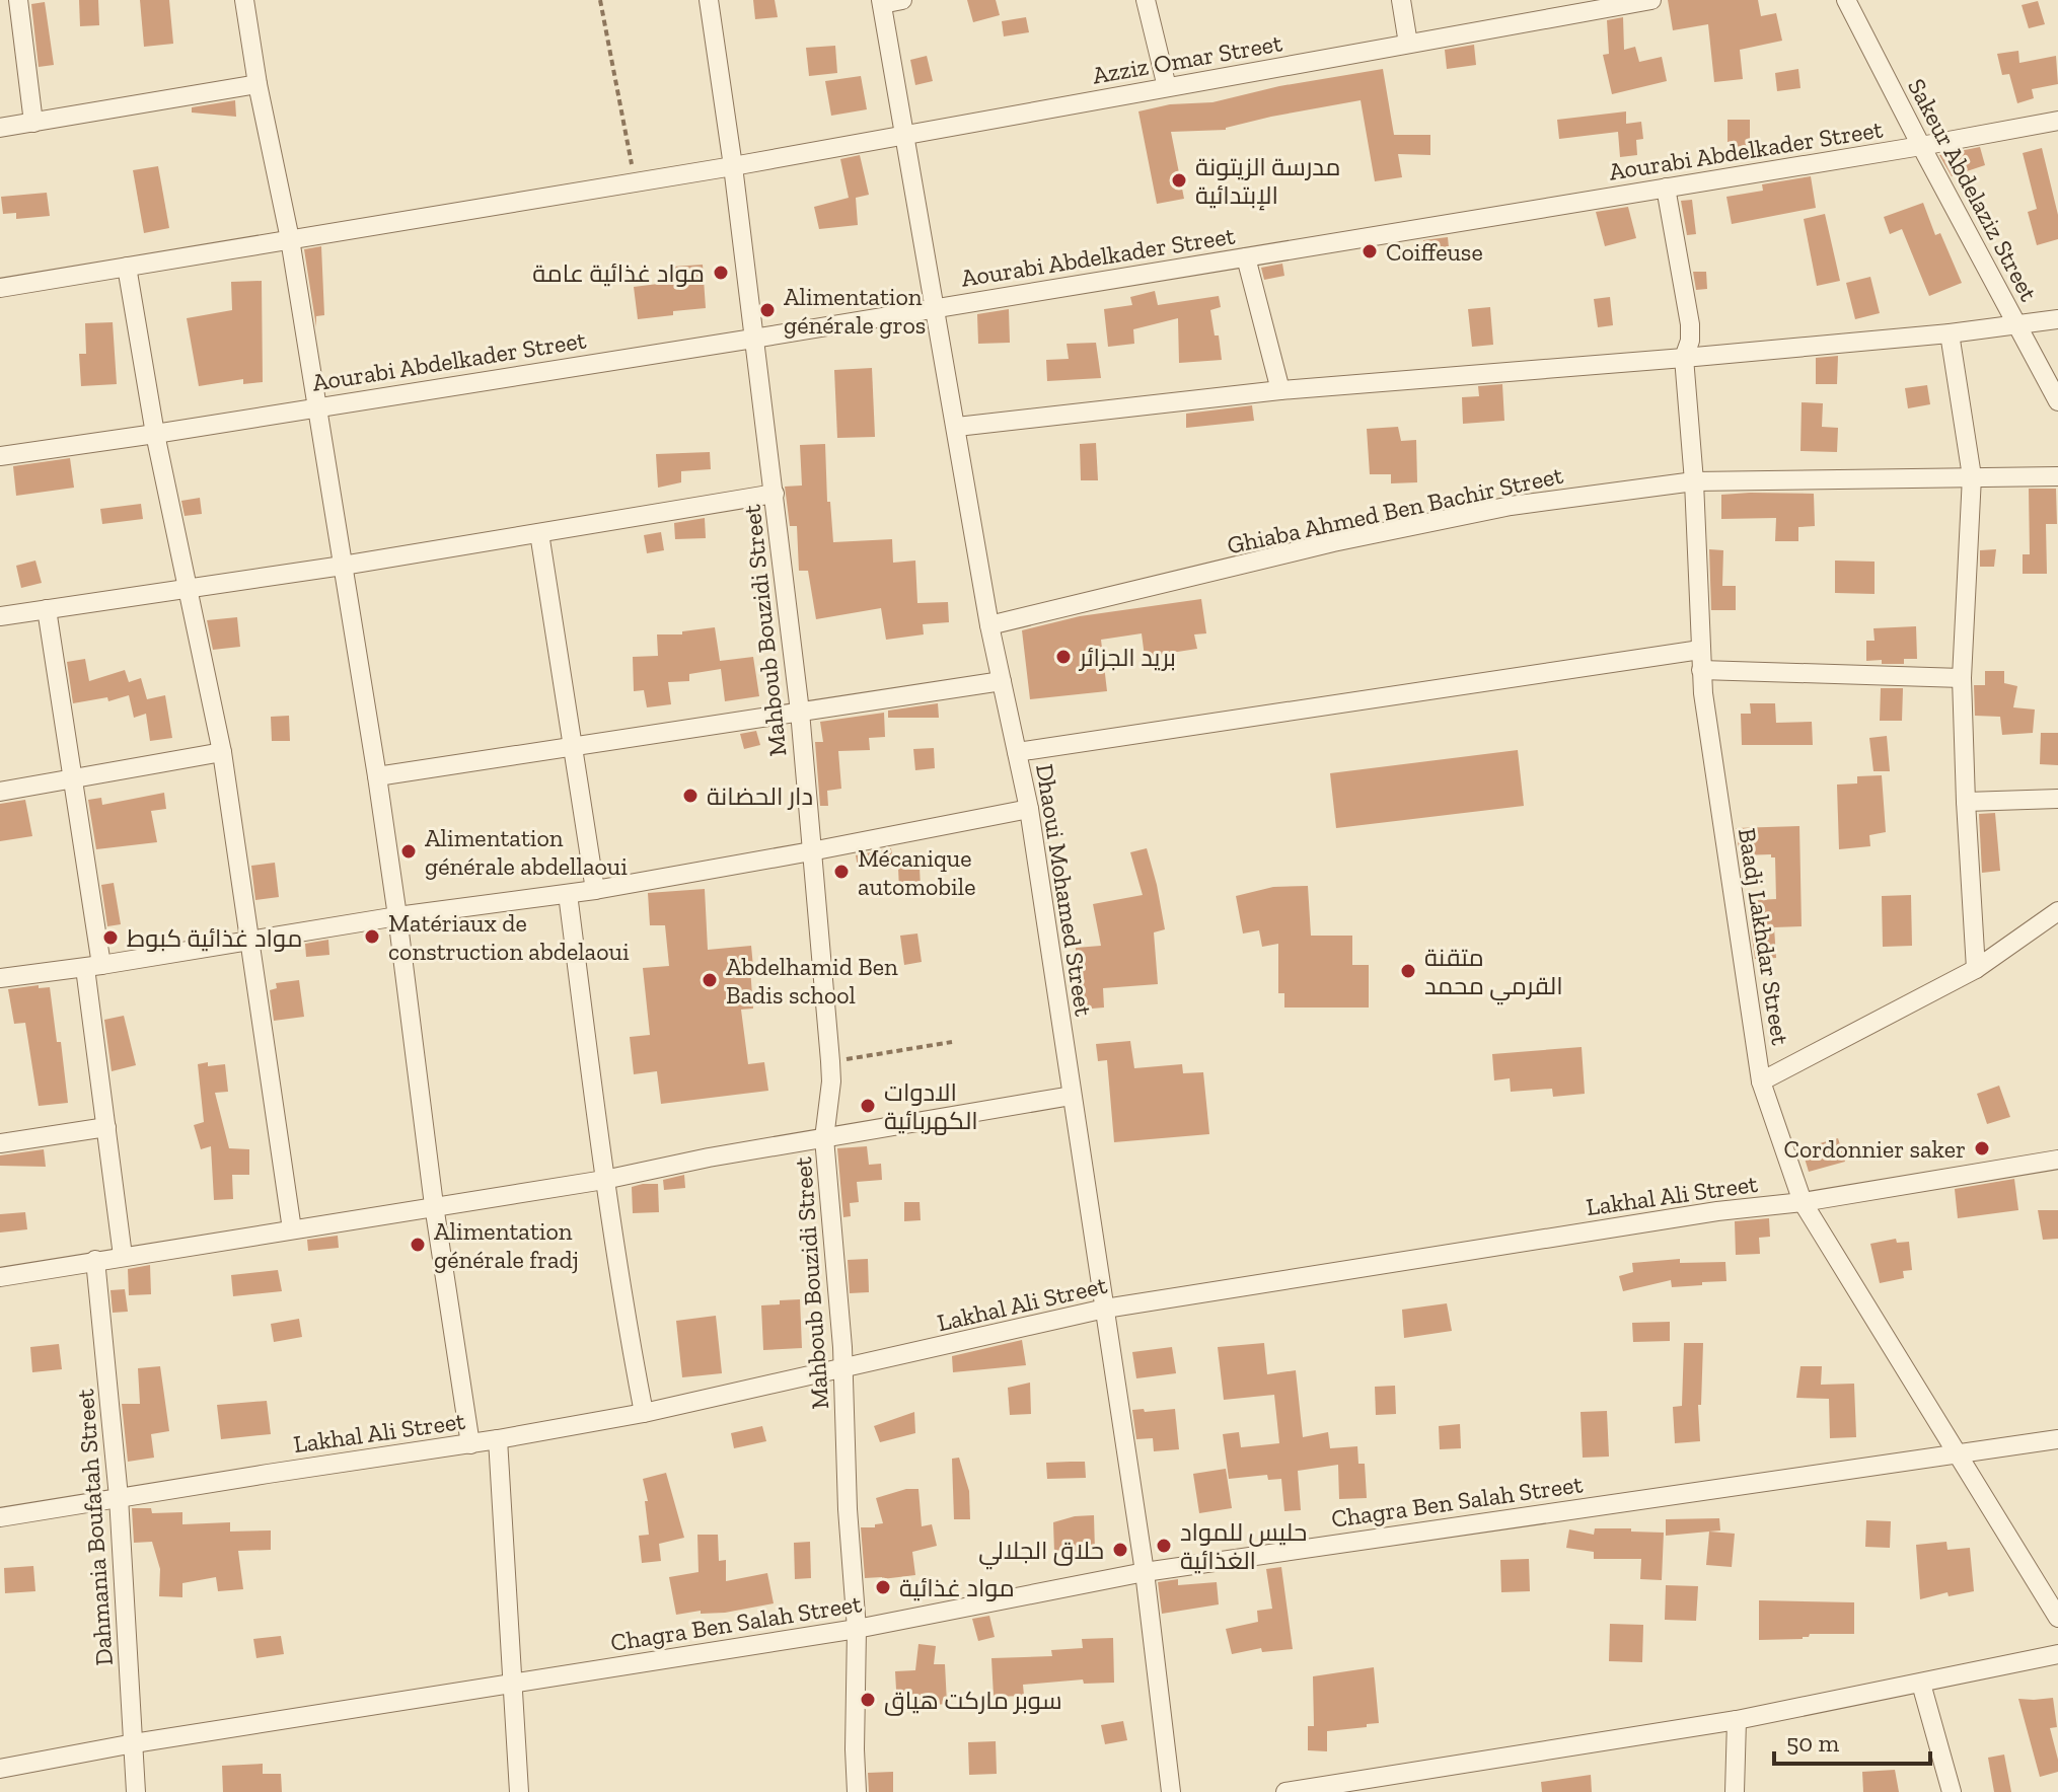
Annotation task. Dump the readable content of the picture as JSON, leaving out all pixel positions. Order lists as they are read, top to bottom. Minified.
{"streets":{"street":["Azziz Omar Street","Aourabi Abdelkader Street","Sakeur Abdelaziz Street","Ghiaba Ahmed Ben Bachir Street","Mahboub Bouzidi Street","Dhaoui Mohamed Street","Baadj Lakhdar Street","Lakhal Ali Street","Chagra Ben Salah Street","Dahmania Boufatah Street"]},"crossings":[["Azziz Omar Street","Mahboub Bouzidi Street"],["Azziz Omar Street","Dhaoui Mohamed Street"],["Aourabi Abdelkader Street","Sakeur Abdelaziz Street"],["Aourabi Abdelkader Street","Mahboub Bouzidi Street"],["Aourabi Abdelkader Street","Dhaoui Mohamed Street"],["Aourabi Abdelkader Street","Baadj Lakhdar Street"],["Ghiaba Ahmed Ben Bachir Street","Dhaoui Mohamed Street"],["Ghiaba Ahmed Ben Bachir Street","Baadj Lakhdar Street"],["Mahboub Bouzidi Street","Lakhal Ali Street"],["Mahboub Bouzidi Street","Chagra Ben Salah Street"],["Dhaoui Mohamed Street","Lakhal Ali Street"],["Dhaoui Mohamed Street","Chagra Ben Salah Street"],["Baadj Lakhdar Street","Lakhal Ali Street"],["Baadj Lakhdar Street","Chagra Ben Salah Street"],["Lakhal Ali Street","Dahmania Boufatah Street"],["Chagra Ben Salah Street","Dahmania Boufatah Street"]],"places":["مدرسة الزيتونة الإبتدائية","Coiffeuse","مواد غذائية عامة","Alimentation générale gros","بريد الجزائر","دار الحضانة","Alimentation générale abdellaoui","Mécanique automobile","Matériaux de construction abdelaoui","مواد غذائية كبوط","متقنة القرمي محمد","Abdelhamid Ben Badis school","الادوات الكهربائية","Cordonnier saker","Alimentation générale fradj","حليس للمواد الغذائية","حلاق الجلالي","مواد غذائية","سوبر ماركت هياق"],"scale_bar":"50 m"}
